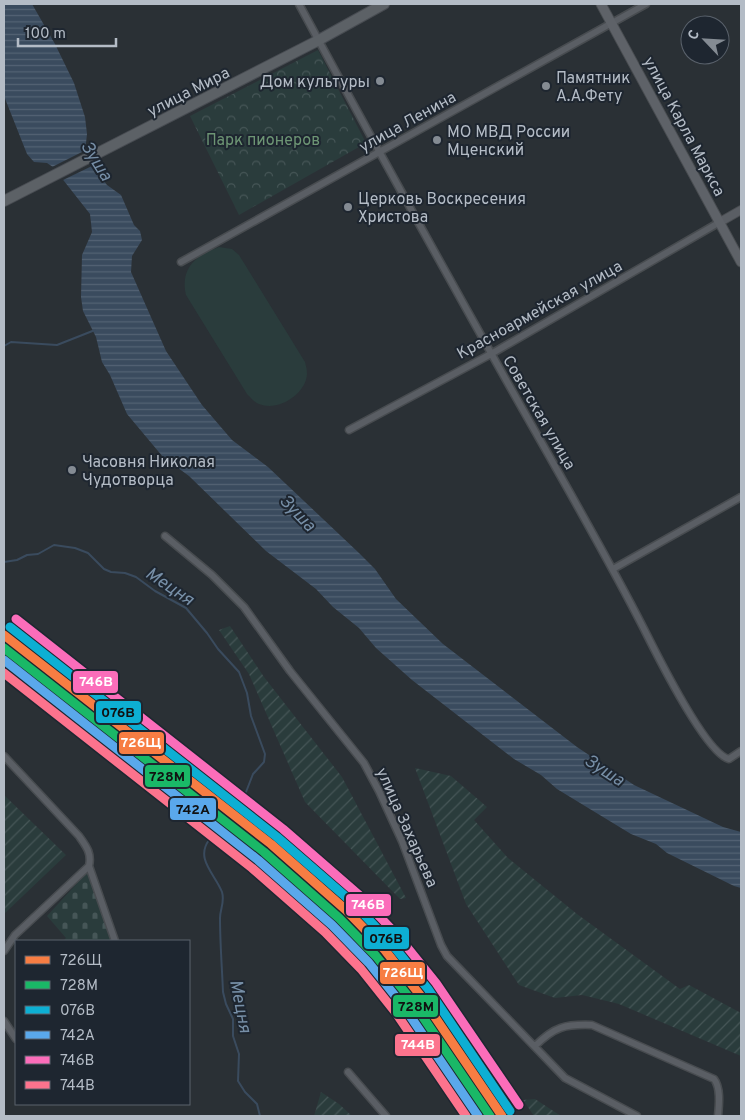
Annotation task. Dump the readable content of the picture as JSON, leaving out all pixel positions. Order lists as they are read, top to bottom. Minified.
{"streets":{"main road":["улица Мира","улица Карла Маркса"],"street":["улица Ленина","Красноармейская улица","Советская улица","улица Захарьева"]},"crossings":[["улица Мира","Советская улица"],["улица Ленина","улица Карла Маркса"],["улица Ленина","Советская улица"],["улица Карла Маркса","Красноармейская улица"],["Красноармейская улица","Советская улица"]],"water":["Зуша","Мецня"],"parks":["Парк пионеров"],"places":["Дом культуры","Памятник А.А.Фету","МО МВД России Мценский","Церковь Воскресения Христова","Часовня Николая Чудотворца"],"lines":["transit line 746В","transit line 076В","transit line 726Щ","transit line 728М","transit line 742А","transit line 744В"],"legend":["726Щ","728М","076В","742А","746В","744В"],"scale_bar":"100 m","north":"top left"}
